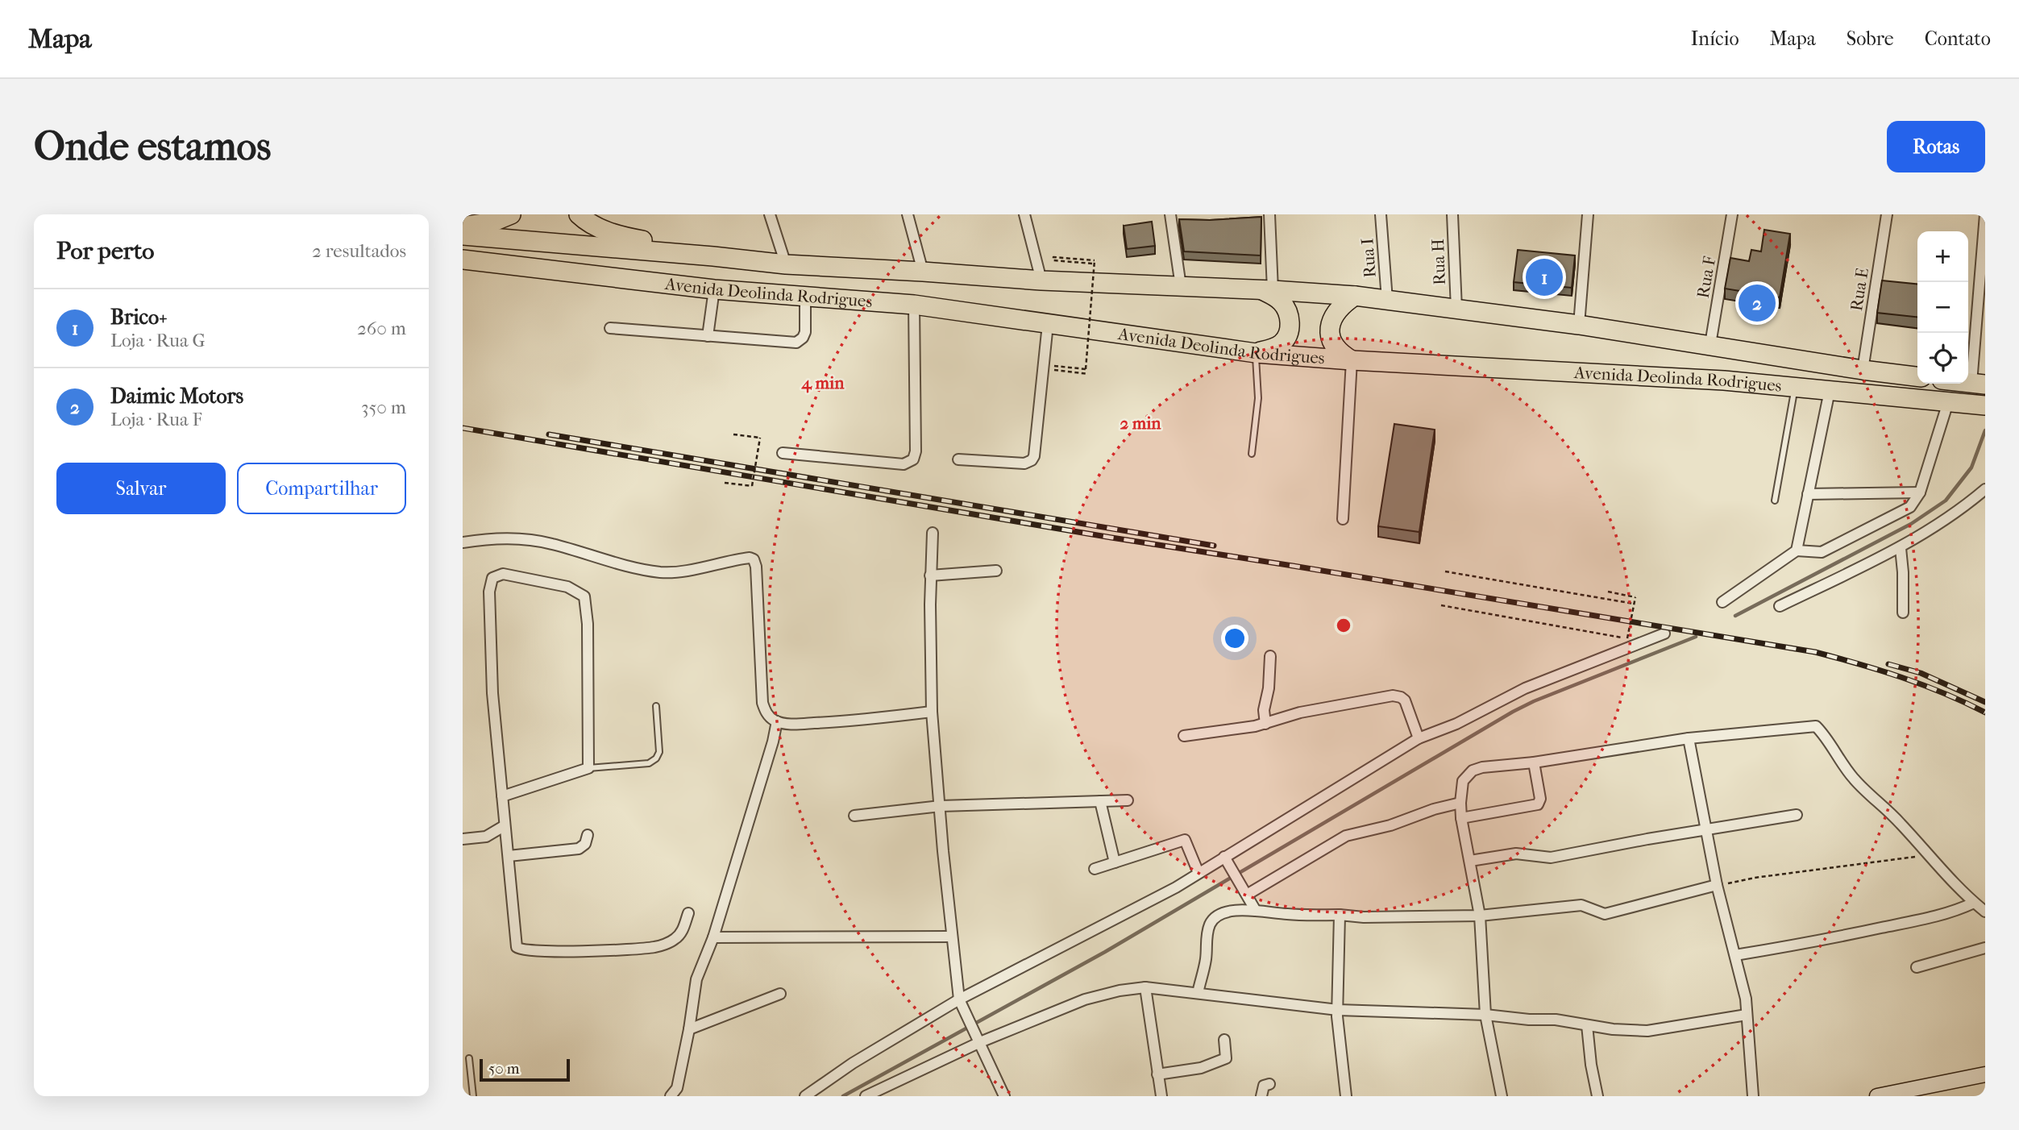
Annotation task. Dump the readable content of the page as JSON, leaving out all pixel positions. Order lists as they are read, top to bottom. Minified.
{"streets":{"highway":["Avenida Deolinda Rodrigues"],"street":["Rua I","Rua H","Rua F","Rua E"]},"crossings":[["Rua I","Avenida Deolinda Rodrigues"],["Rua H","Avenida Deolinda Rodrigues"],["Rua F","Avenida Deolinda Rodrigues"],["Rua E","Avenida Deolinda Rodrigues"]],"scale_bar":"50 m","page":{"header":"Mapa","nav":["Início","Mapa","Sobre","Contato"],"buttons":["Rotas",["Salvar","Compartilhar"]],"title":"Onde estamos","heading":["Por perto","2 resultados"],"map_buttons":["+","−"],"pins":["1","2"],"list":[{"mark":"1","name":"Brico+","note":"Loja · Rua G","value":"260 m"},{"mark":"2","name":"Daimic Motors","note":"Loja · Rua F","value":"350 m"}],"scale":"50 m"},"rings":["4 min","2 min"]}
